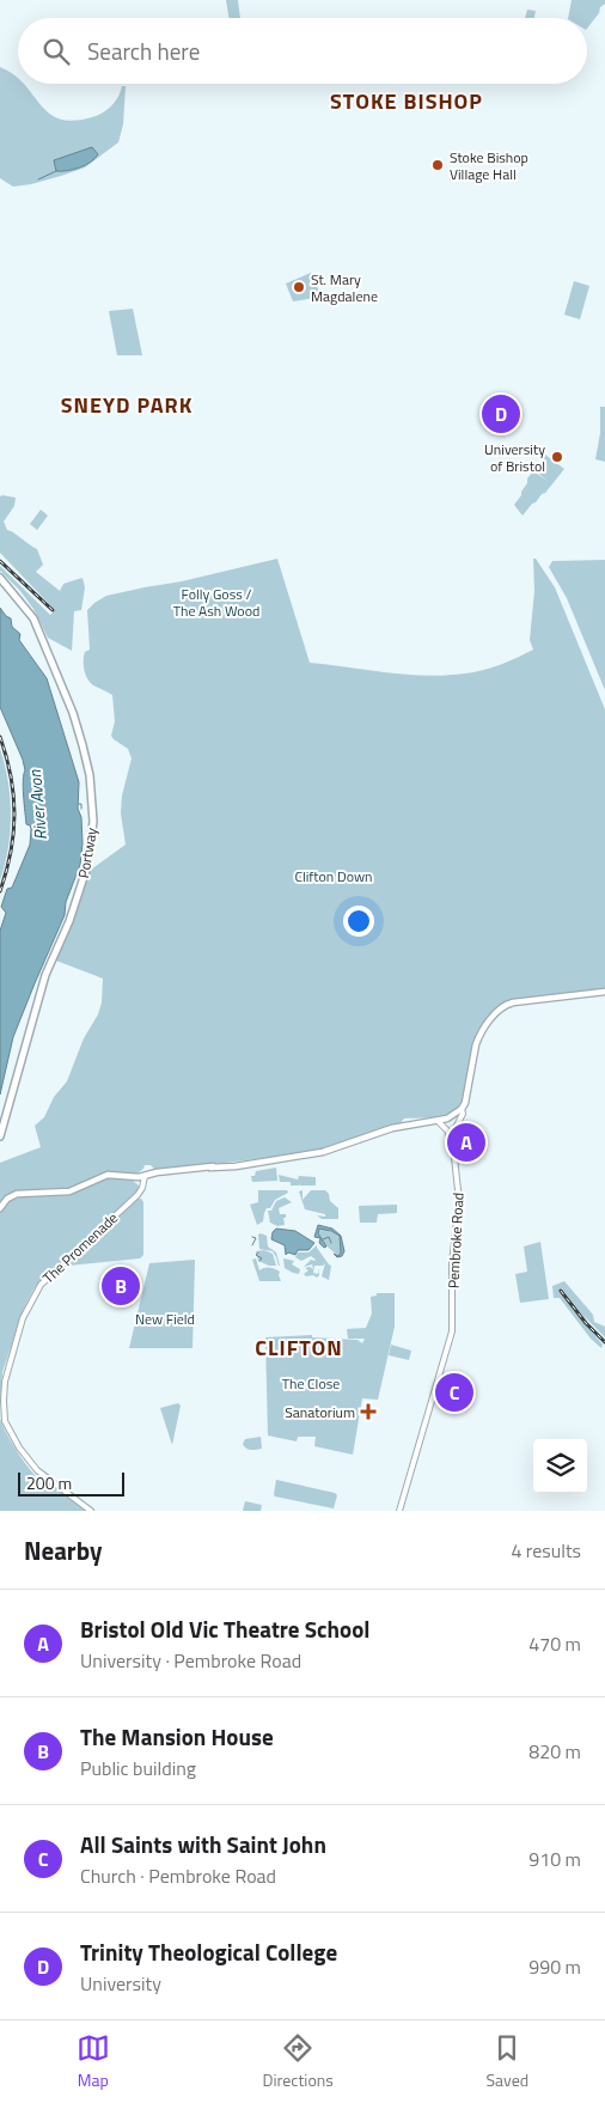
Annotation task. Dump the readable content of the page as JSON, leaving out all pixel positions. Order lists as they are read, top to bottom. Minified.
{"streets":{"highway":["Portway"],"main road":["Pembroke Road","The Promenade"]},"districts":["STOKE BISHOP","SNEYD PARK","CLIFTON"],"water":["River Avon"],"parks":["Folly Goss / The Ash Wood","Clifton Down","New Field","The Close"],"places":{"other":["Stoke Bishop Village Hall","St. Mary Magdalene","University of Bristol"],"health":["Sanatorium"]},"scale_bar":"200 m","page":{"search":"Search here","pins":["D","A","B","C"],"scale":"200 m","heading":["Nearby","4 results"],"list":[{"mark":"A","name":"Bristol Old Vic Theatre School","note":"University · Pembroke Road","value":"470 m"},{"mark":"B","name":"The Mansion House","note":"Public building","value":"820 m"},{"mark":"C","name":"All Saints with Saint John","note":"Church · Pembroke Road","value":"910 m"},{"mark":"D","name":"Trinity Theological College","note":"University","value":"990 m"}],"nav":["Map","Directions","Saved"]}}
